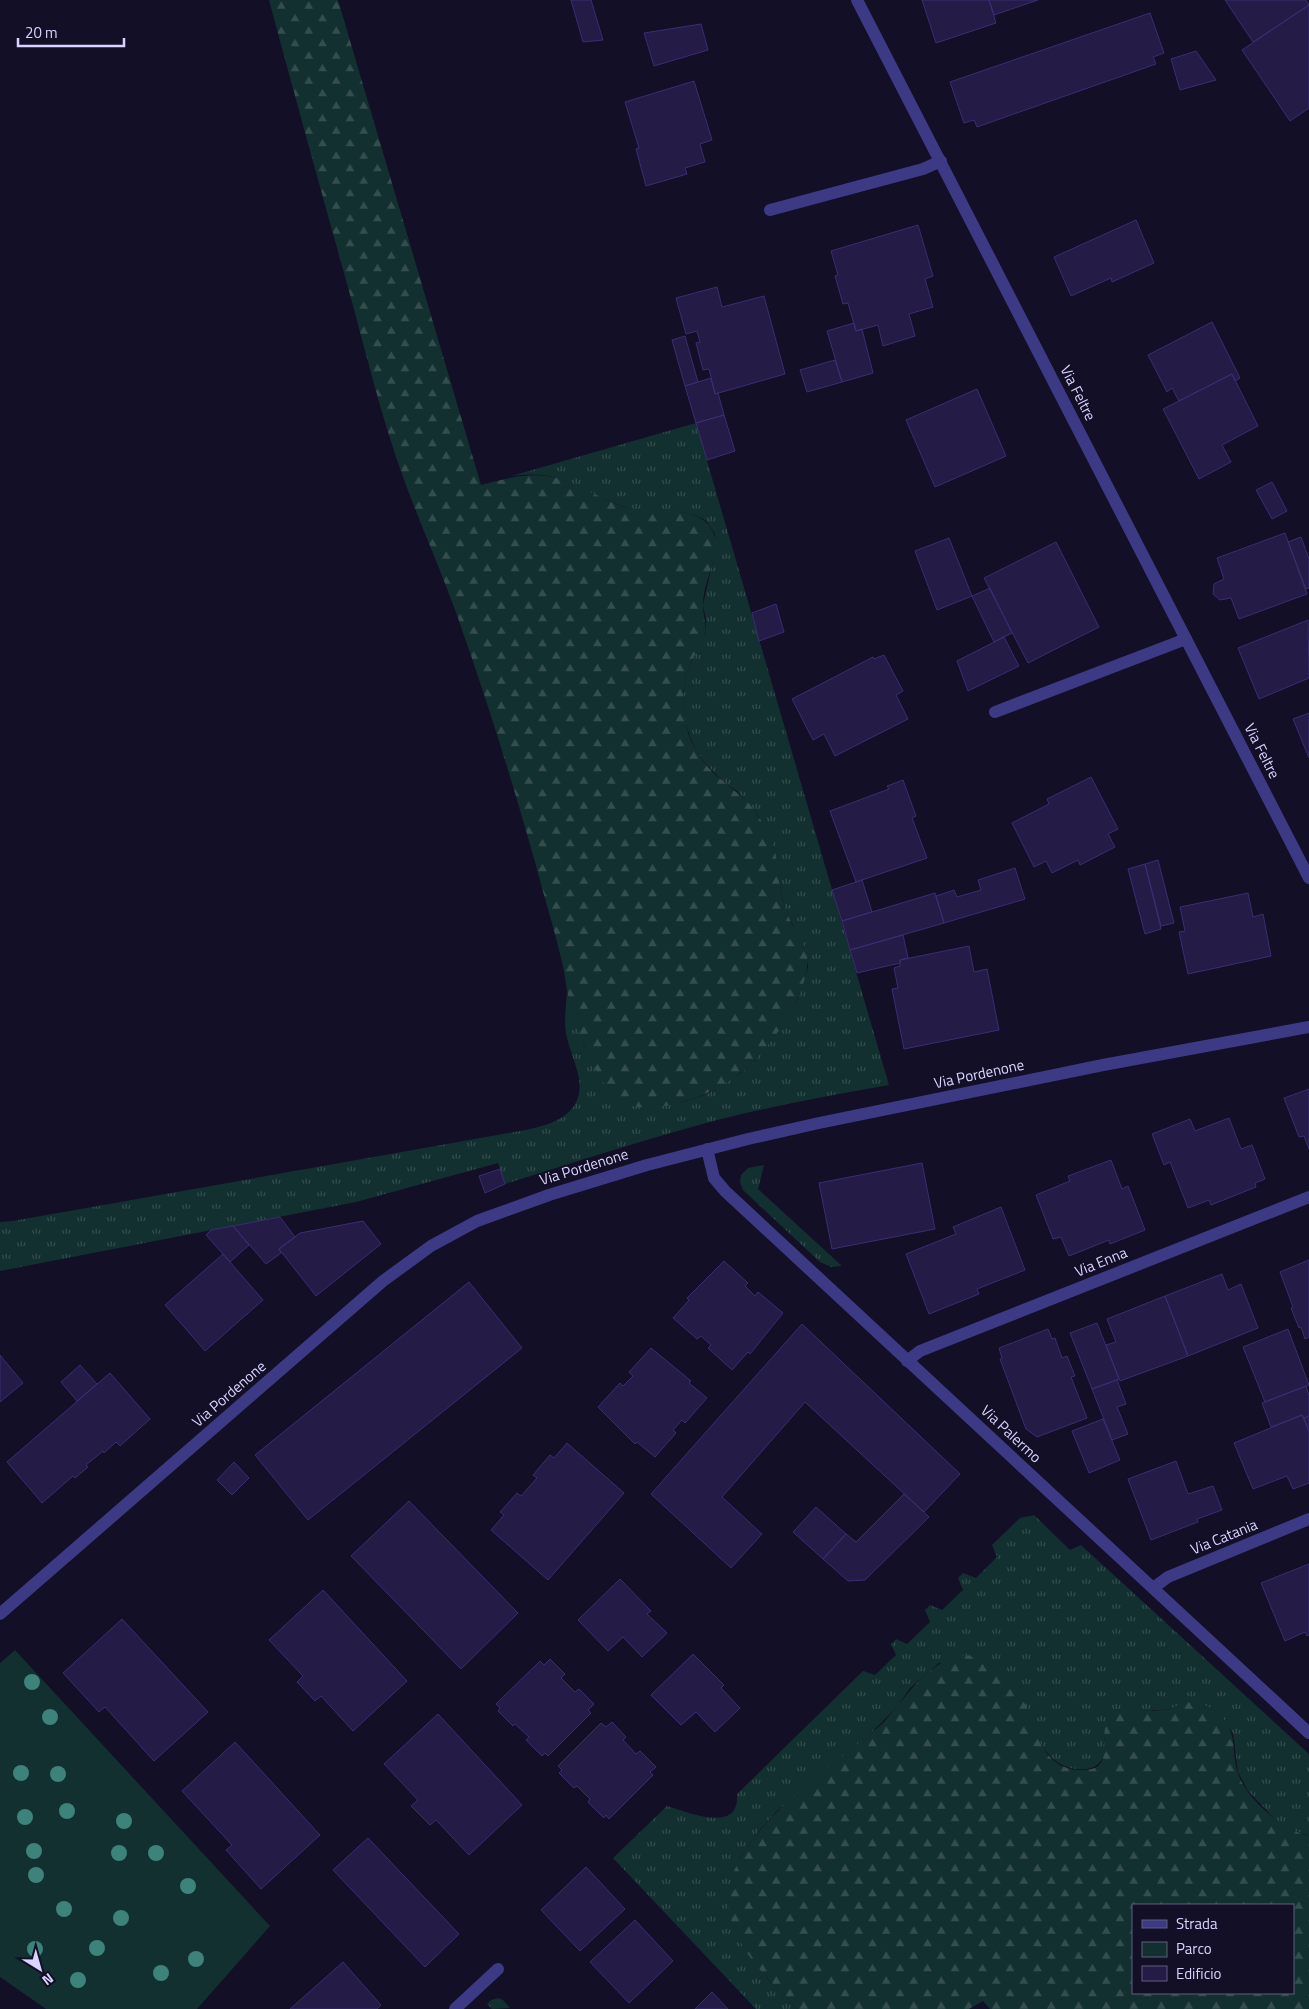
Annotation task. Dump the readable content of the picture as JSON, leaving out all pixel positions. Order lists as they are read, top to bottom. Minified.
{"streets":{"street":["Via Feltre","Via Pordenone","Via Enna","Via Palermo","Via Catania"]},"crossings":[["Via Pordenone","Via Palermo"],["Via Enna","Via Palermo"],["Via Palermo","Via Catania"]],"legend":["Strada","Parco","Edificio"],"scale_bar":"20 m","north":"bottom right"}
